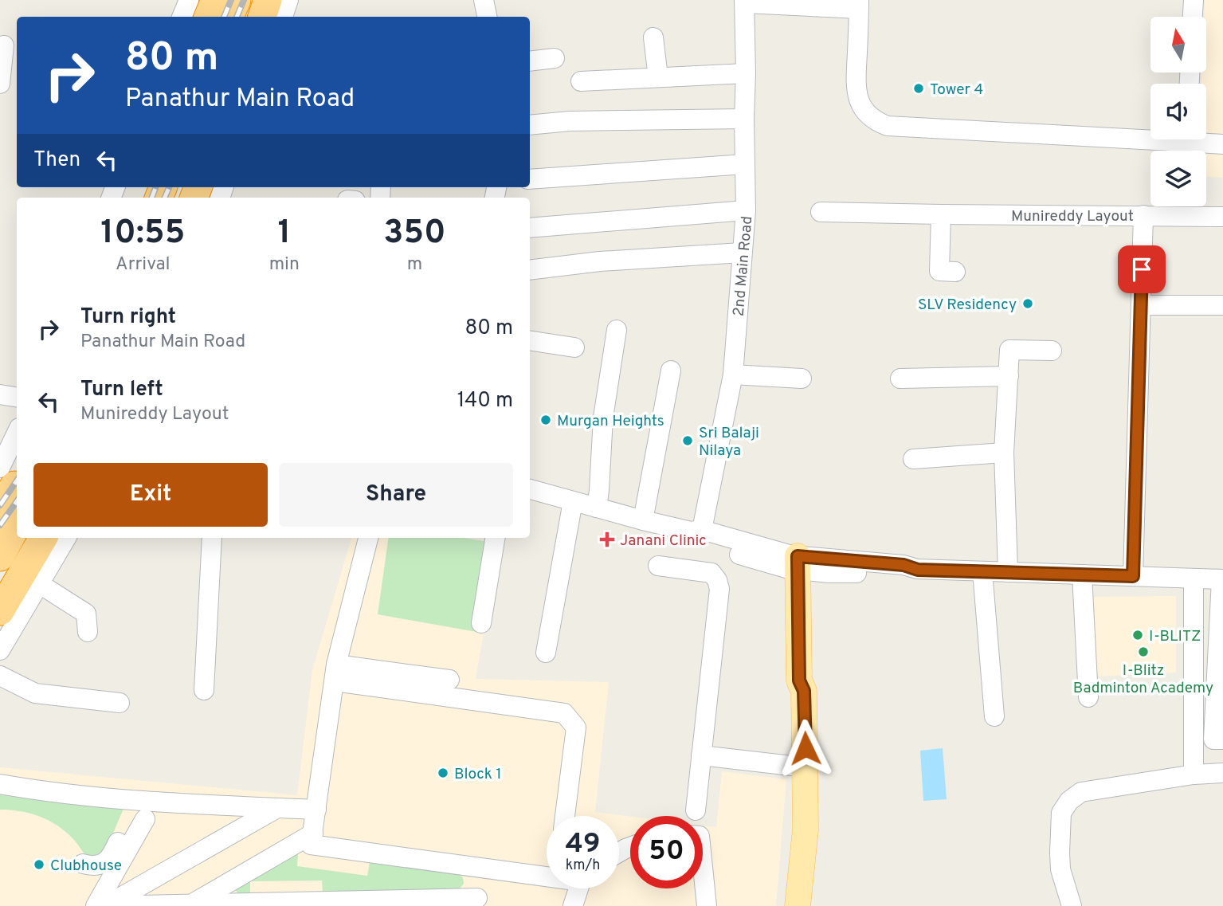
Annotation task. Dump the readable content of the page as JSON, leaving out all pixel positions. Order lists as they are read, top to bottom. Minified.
{"streets":{"street":["Munireddy Layout","2nd Main Road"]},"places":{"other":["Tower 4","SLV Residency","Murgan Heights","Sri Balaji Nilaya","I-BLITZ","I-Blitz Badminton Academy","Block 1","Clubhouse"],"health":["Janani Clinic"]},"north":"top","page":{"turn":["80 m","Panathur Main Road"],"then":"Then","eta":["10:55","Arrival","1","min","350","m"],"list":[{"name":"Turn right","note":"Panathur Main Road","value":"80 m"},{"name":"Turn left","note":"Munireddy Layout","value":"140 m"}],"buttons":["Exit","Share"],"speed":"49 km/h","limit":"50"}}
